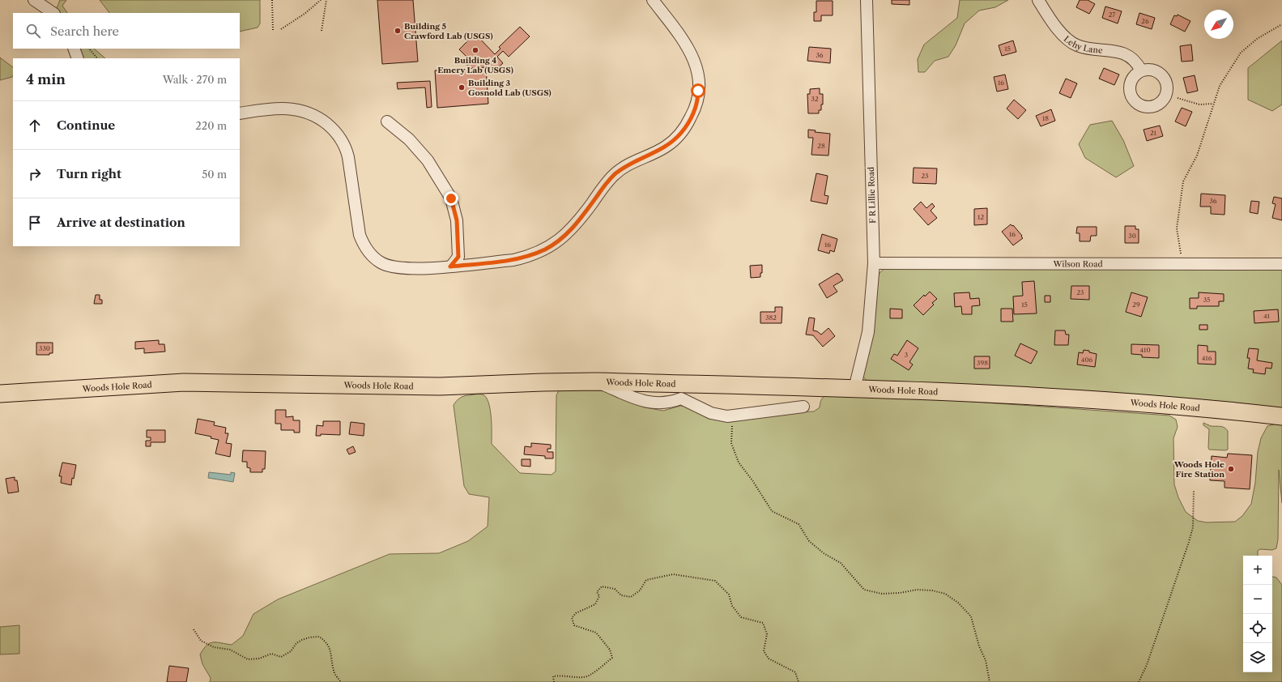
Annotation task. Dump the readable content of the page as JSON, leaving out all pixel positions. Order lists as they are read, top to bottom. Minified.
{"streets":{"highway":["Woods Hole Road"],"street":["Lehy Lane","F R Lillie Road","Wilson Road"]},"crossings":[["F R Lillie Road","Wilson Road"],["F R Lillie Road","Woods Hole Road"]],"places":["Building 5 Crawford Lab (USGS)","Building 4 Emery Lab (USGS)","Building 3 Gosnold Lab (USGS)","Woods Hole Fire Station"],"house_numbers":["27","26","15","36","16","32","18","21","28","23","36","12","16","30","16","23","35","15","29","41","382","330","410","3","416","406","398"],"north":"bottom left","page":{"search":"Search here","heading":["4 min","Walk · 270 m"],"list":[["Continue","220 m"],["Turn right","50 m"],"Arrive at destination"],"map_buttons":["+","−"]}}
